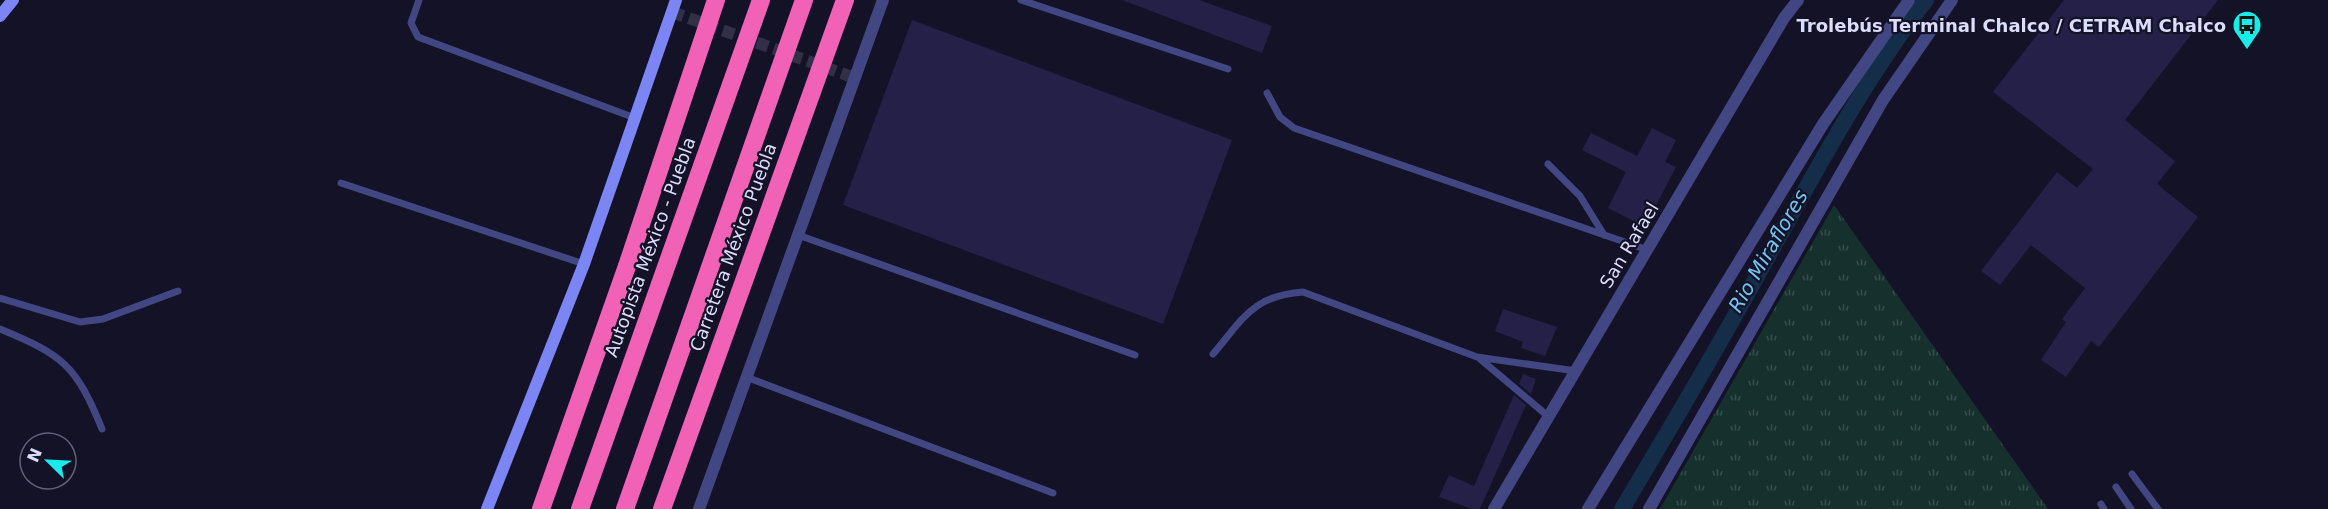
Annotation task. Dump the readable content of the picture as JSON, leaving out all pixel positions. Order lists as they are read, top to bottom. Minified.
{"streets":{"highway":["Autopista México - Puebla","Carretera México Puebla"],"street":["San Rafael"]},"water":["Rio Miraflores"],"places":{"bus stop":["Trolebús Terminal Chalco / CETRAM Chalco"]},"north":"top left"}
